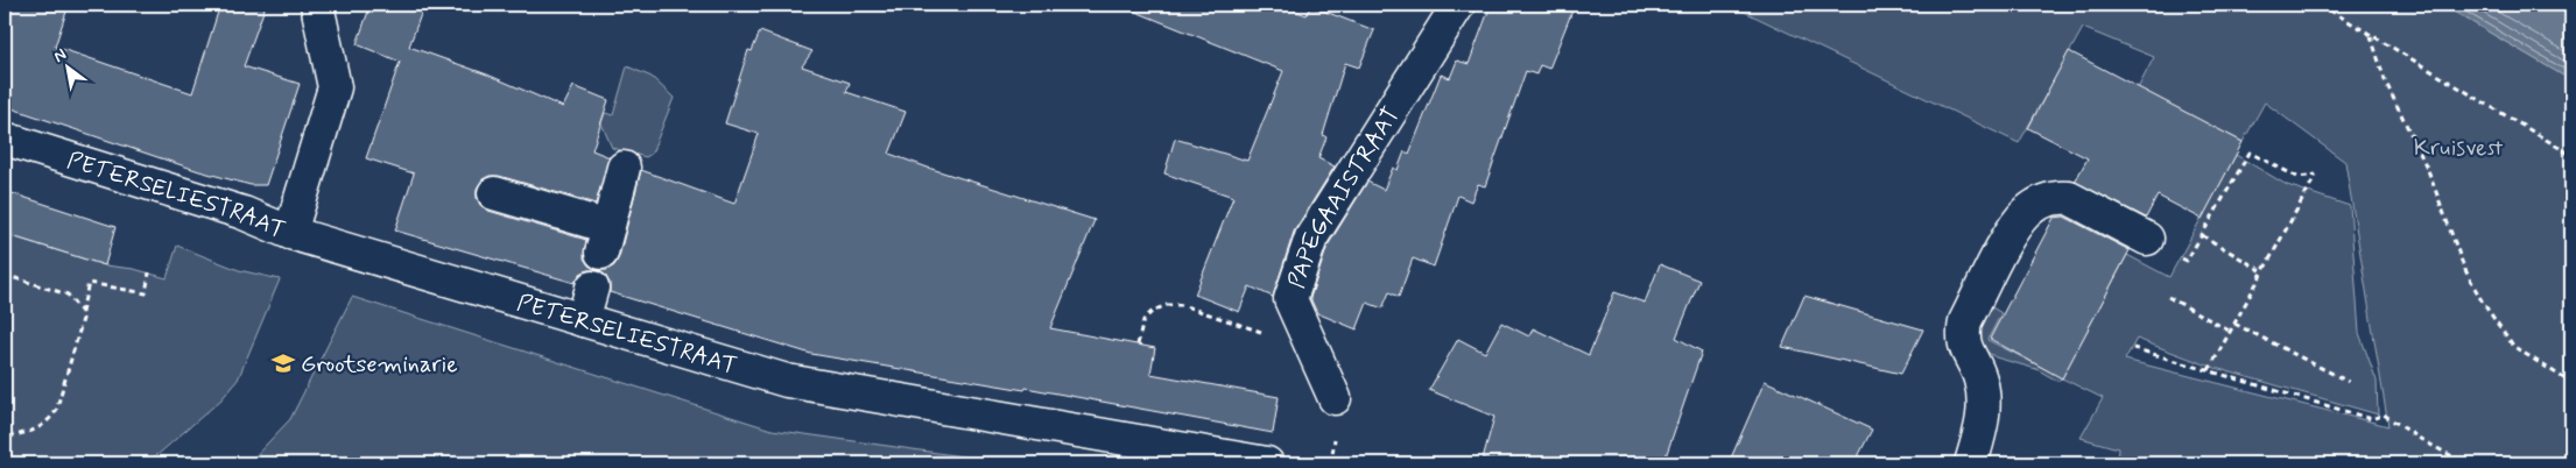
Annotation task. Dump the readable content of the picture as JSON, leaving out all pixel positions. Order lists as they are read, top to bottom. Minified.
{"streets":{"street":["PETERSELIESTRAAT","PAPEGAAISTRAAT"]},"parks":["Kruisvest"],"places":{"school or university":["Grootseminarie"]},"north":"top left"}
